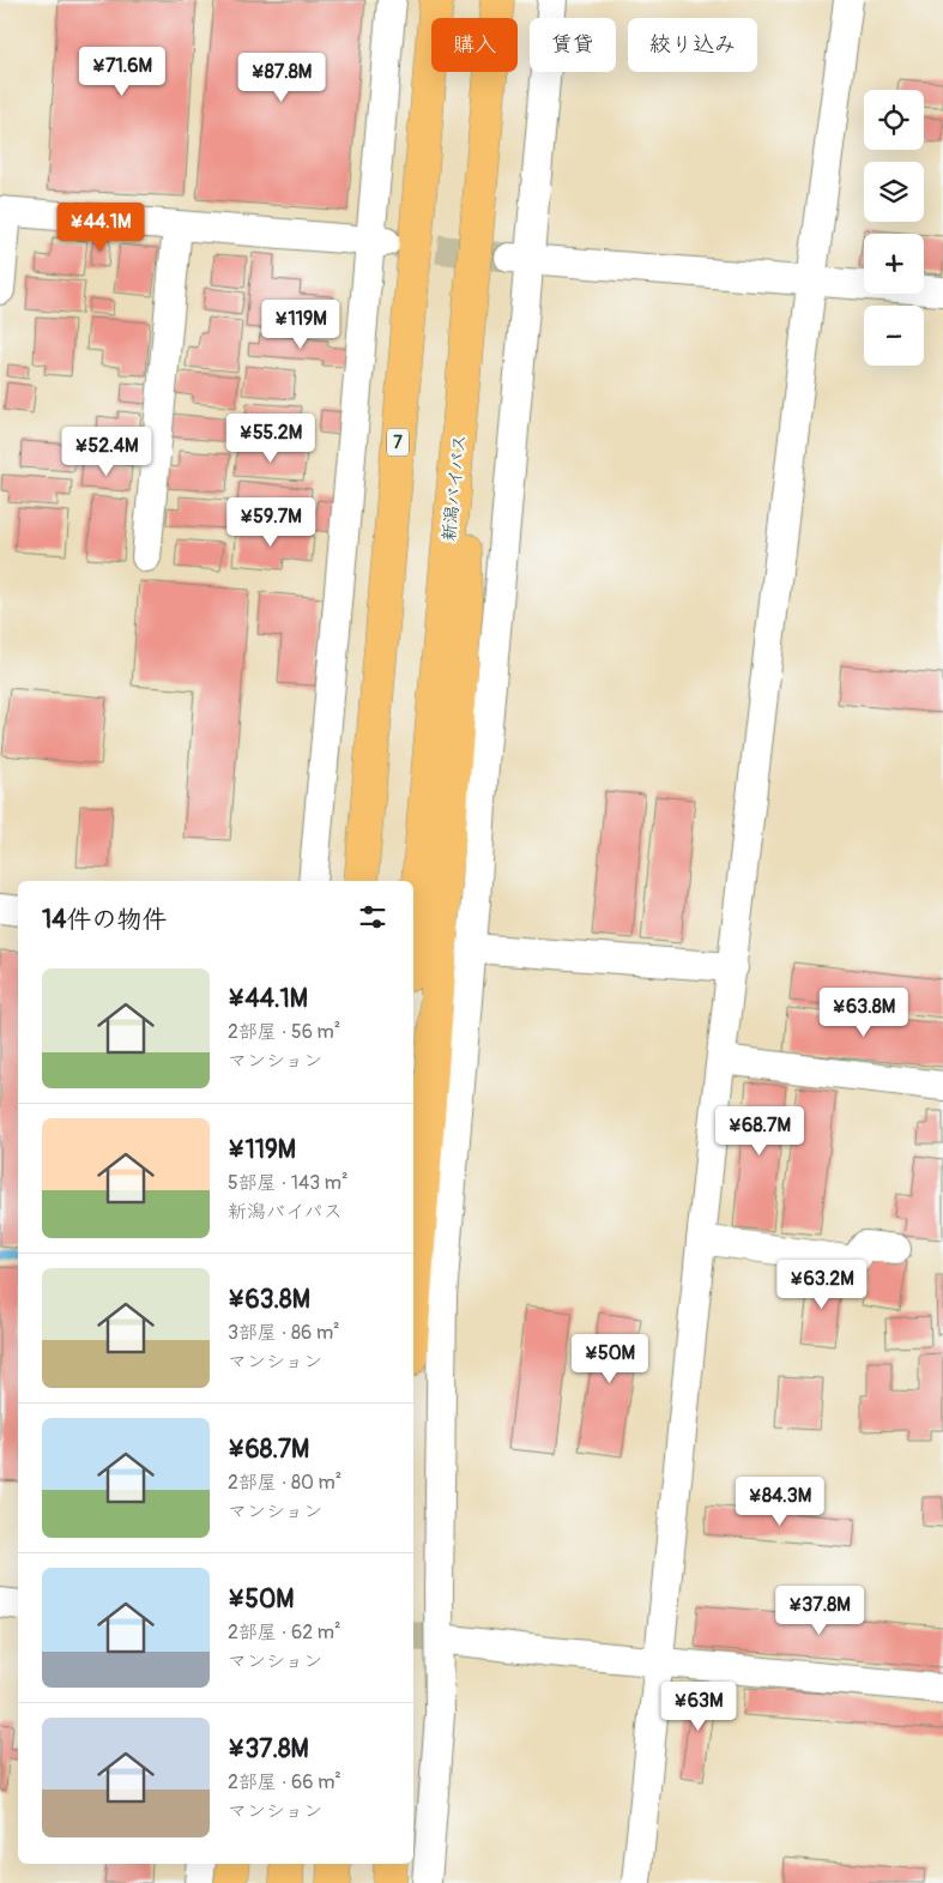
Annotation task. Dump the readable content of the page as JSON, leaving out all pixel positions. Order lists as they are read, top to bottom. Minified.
{"streets":{"highway":["7","新潟バイパス"]},"page":{"chip":["購入","賃貸","絞り込み"],"price":["¥71.6M","¥87.8M","¥44.1M","¥119M","¥55.2M","¥52.4M","¥59.7M","¥63.8M","¥68.7M","¥63.2M","¥50M","¥84.3M","¥37.8M","¥63M"],"map_buttons":["+","−"],"heading":"14件の物件","list":[{"name":"¥44.1M","note":"2部屋 · 56 m² · マンション"},{"name":"¥119M","note":"5部屋 · 143 m² · 新潟バイパス"},{"name":"¥63.8M","note":"3部屋 · 86 m² · マンション"},{"name":"¥68.7M","note":"2部屋 · 80 m² · マンション"},{"name":"¥50M","note":"2部屋 · 62 m² · マンション"},{"name":"¥37.8M","note":"2部屋 · 66 m² · マンション"}]}}
